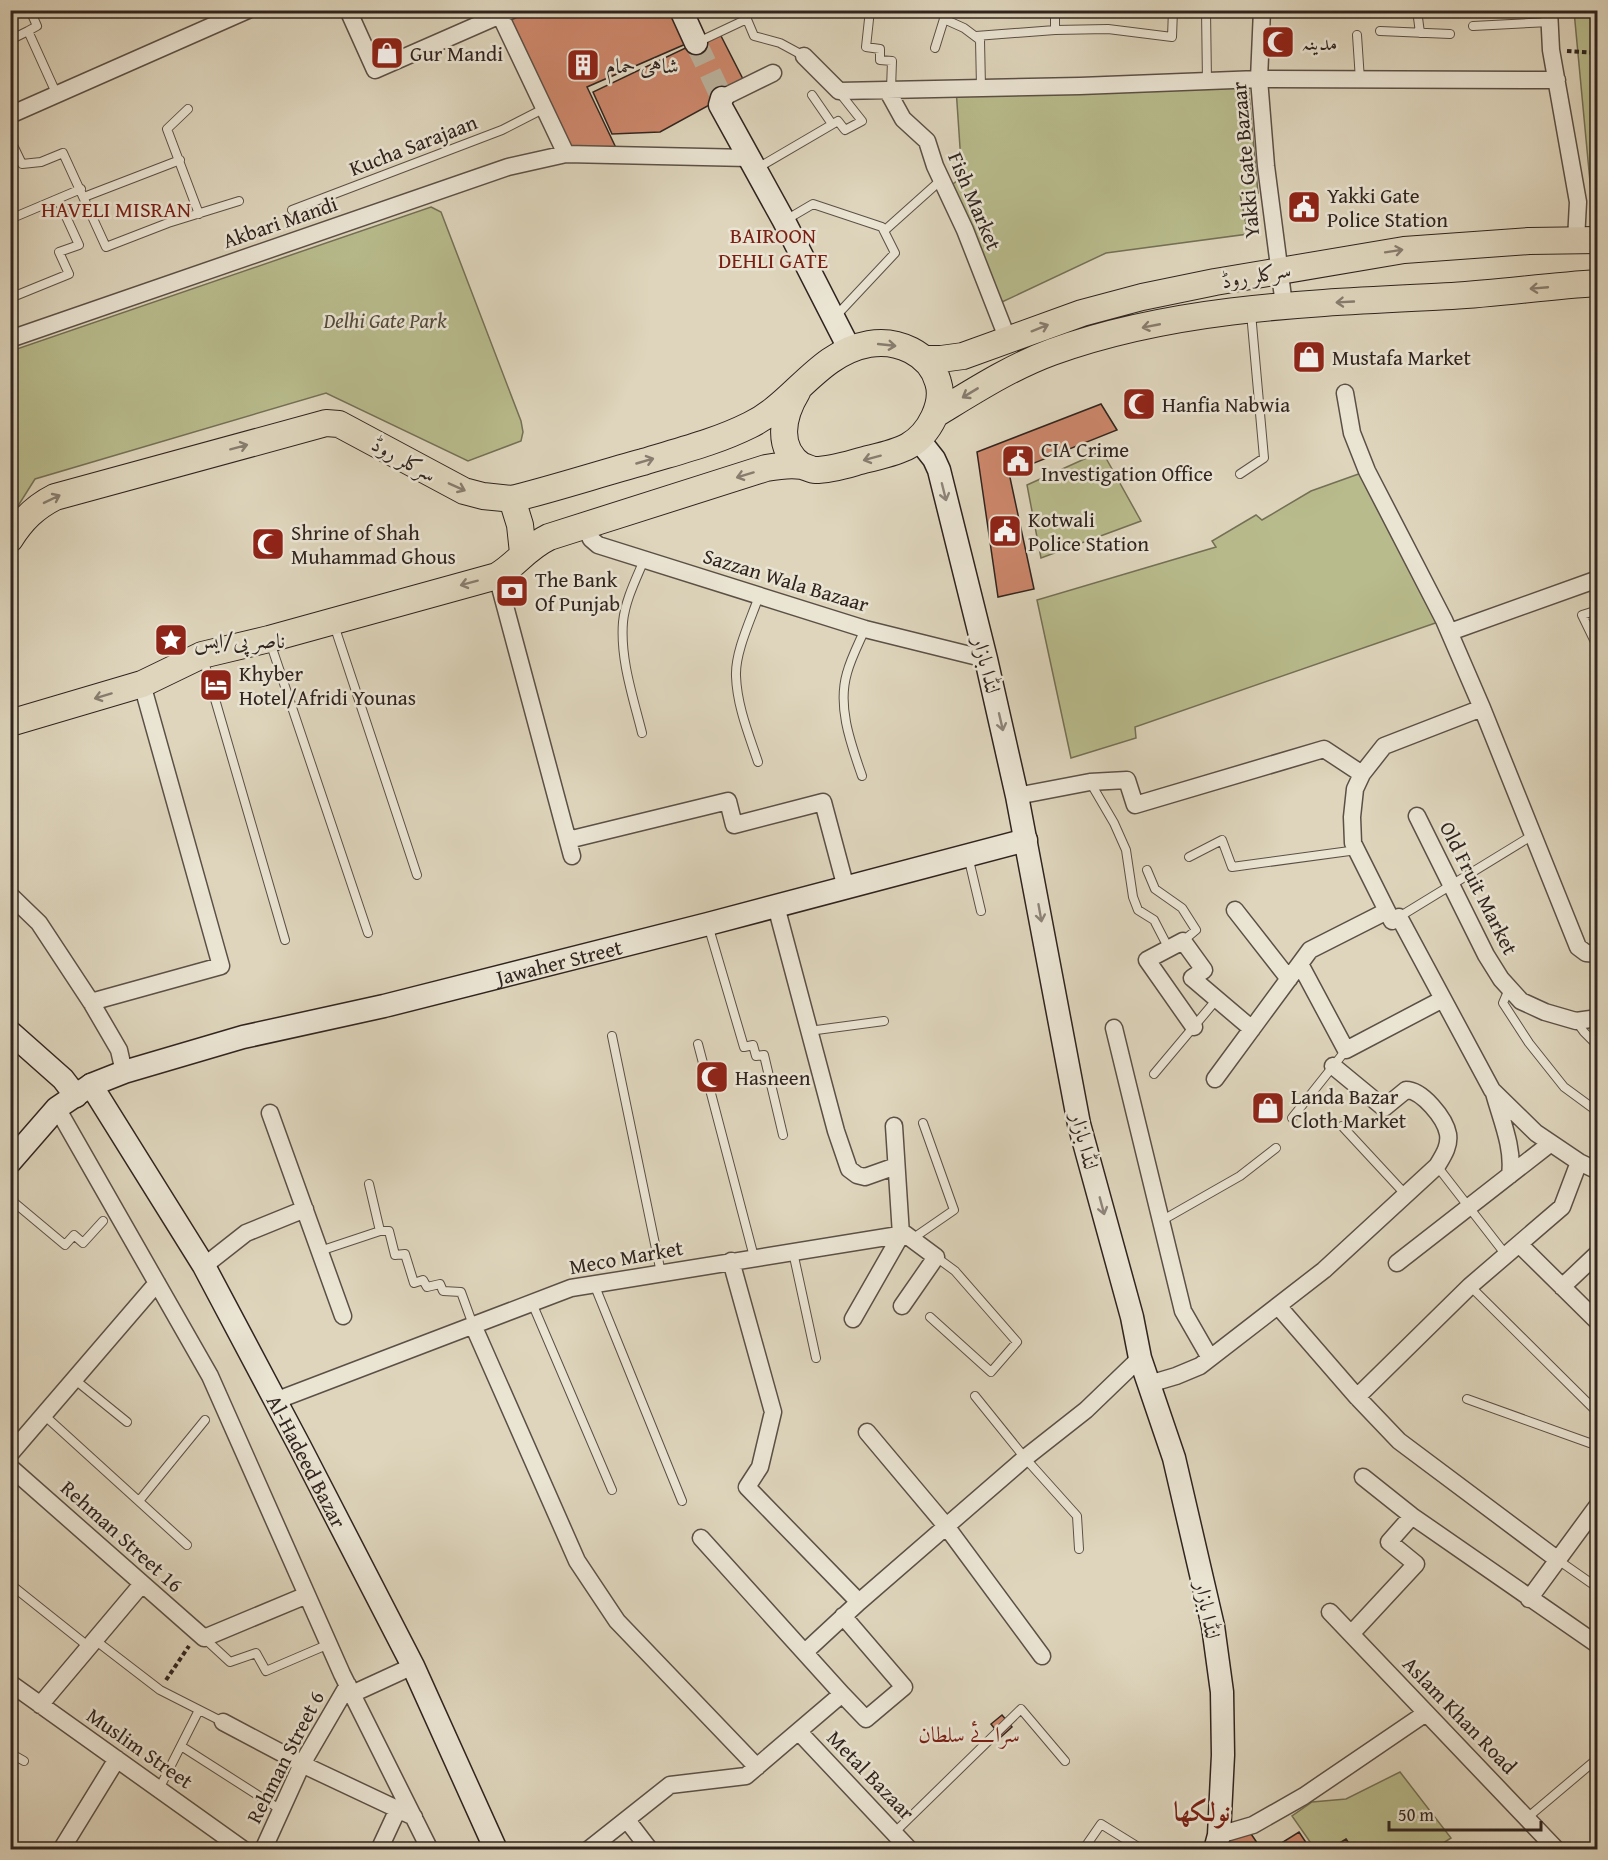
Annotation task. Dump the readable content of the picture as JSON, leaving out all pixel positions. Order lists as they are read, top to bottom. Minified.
{"streets":{"main road":["سرکلر روڈ"],"street":["Yakki Gate Bazaar","Fish Market","Akbari Mandi","Sazzan Wala Bazaar","لنڈا بازار","Old Fruit Market","Jawaher Street","Meco Market","Al-Hadeed Bazar","Rehman Street 16","Aslam Khan Road","Muslim Street","Rehman Street 6","Metal Bazaar"],"lane":["Kucha Sarajaan"]},"crossings":[["Yakki Gate Bazaar","سرکلر روڈ"],["Fish Market","سرکلر روڈ"],["سرکلر روڈ","لنڈا بازار"],["Sazzan Wala Bazaar","لنڈا بازار"],["لنڈا بازار","Jawaher Street"],["Jawaher Street","Al-Hadeed Bazar"],["Meco Market","Al-Hadeed Bazar"]],"districts":["HAVELI MISRAN","BAIROON DEHLI GATE","سرائے سلطان","نولکھا"],"parks":["Delhi Gate Park"],"places":{"mosque":["مدینہ","Hanfia Nabwia","Shrine of Shah Muhammad Ghous","Hasneen"],"shop":["Gur Mandi","Mustafa Market","Landa Bazar Cloth Market"],"building":["شاہی حمام"],"public building":["Yakki Gate Police Station","CIA Crime Investigation Office","Kotwali Police Station"],"bank":["The Bank Of Punjab"],"place":["ناصر پی/ایس"],"hotel":["Khyber Hotel/Afridi Younas"]},"scale_bar":"50 m"}
